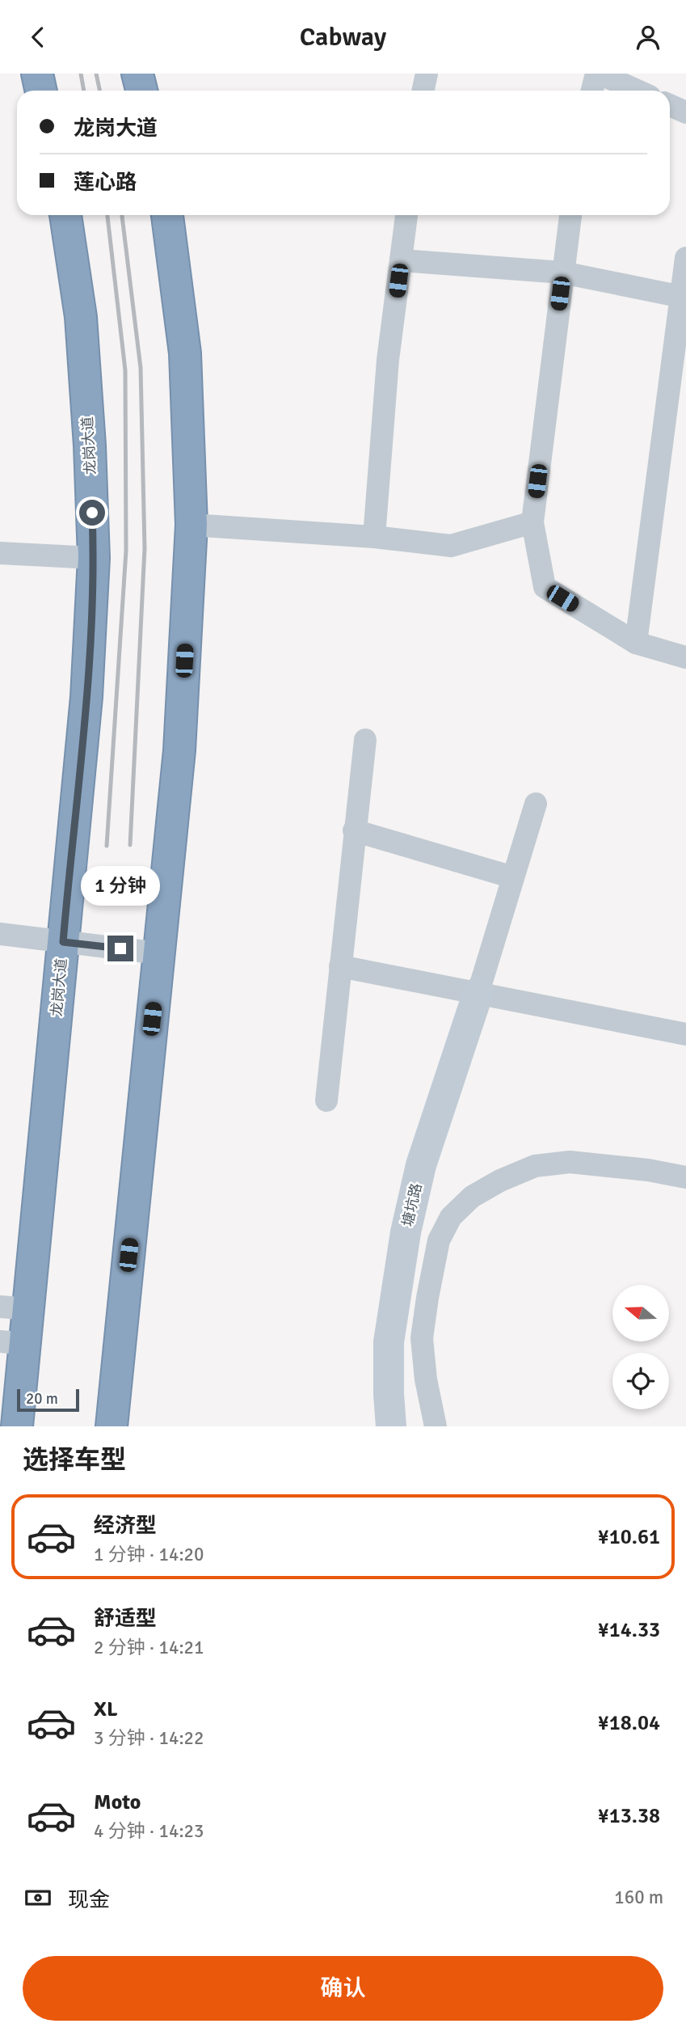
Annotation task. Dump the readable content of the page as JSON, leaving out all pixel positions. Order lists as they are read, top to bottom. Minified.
{"streets":{"highway":["龙岗大道"],"street":["塘坑路"]},"scale_bar":"20 m","north":"left","page":{"header":"Cabway","banner":["龙岗大道","莲心路"],"bubble":"1 分钟","scale":"20 m","heading":"选择车型","list":[{"name":"经济型","note":"1 分钟 · 14:20","value":"¥10.61"},{"name":"舒适型","note":"2 分钟 · 14:21","value":"¥14.33"},{"name":"XL","note":"3 分钟 · 14:22","value":"¥18.04"},{"name":"Moto","note":"4 分钟 · 14:23","value":"¥13.38"}],"pay":["现金","160 m"],"buttons":"确认"}}
